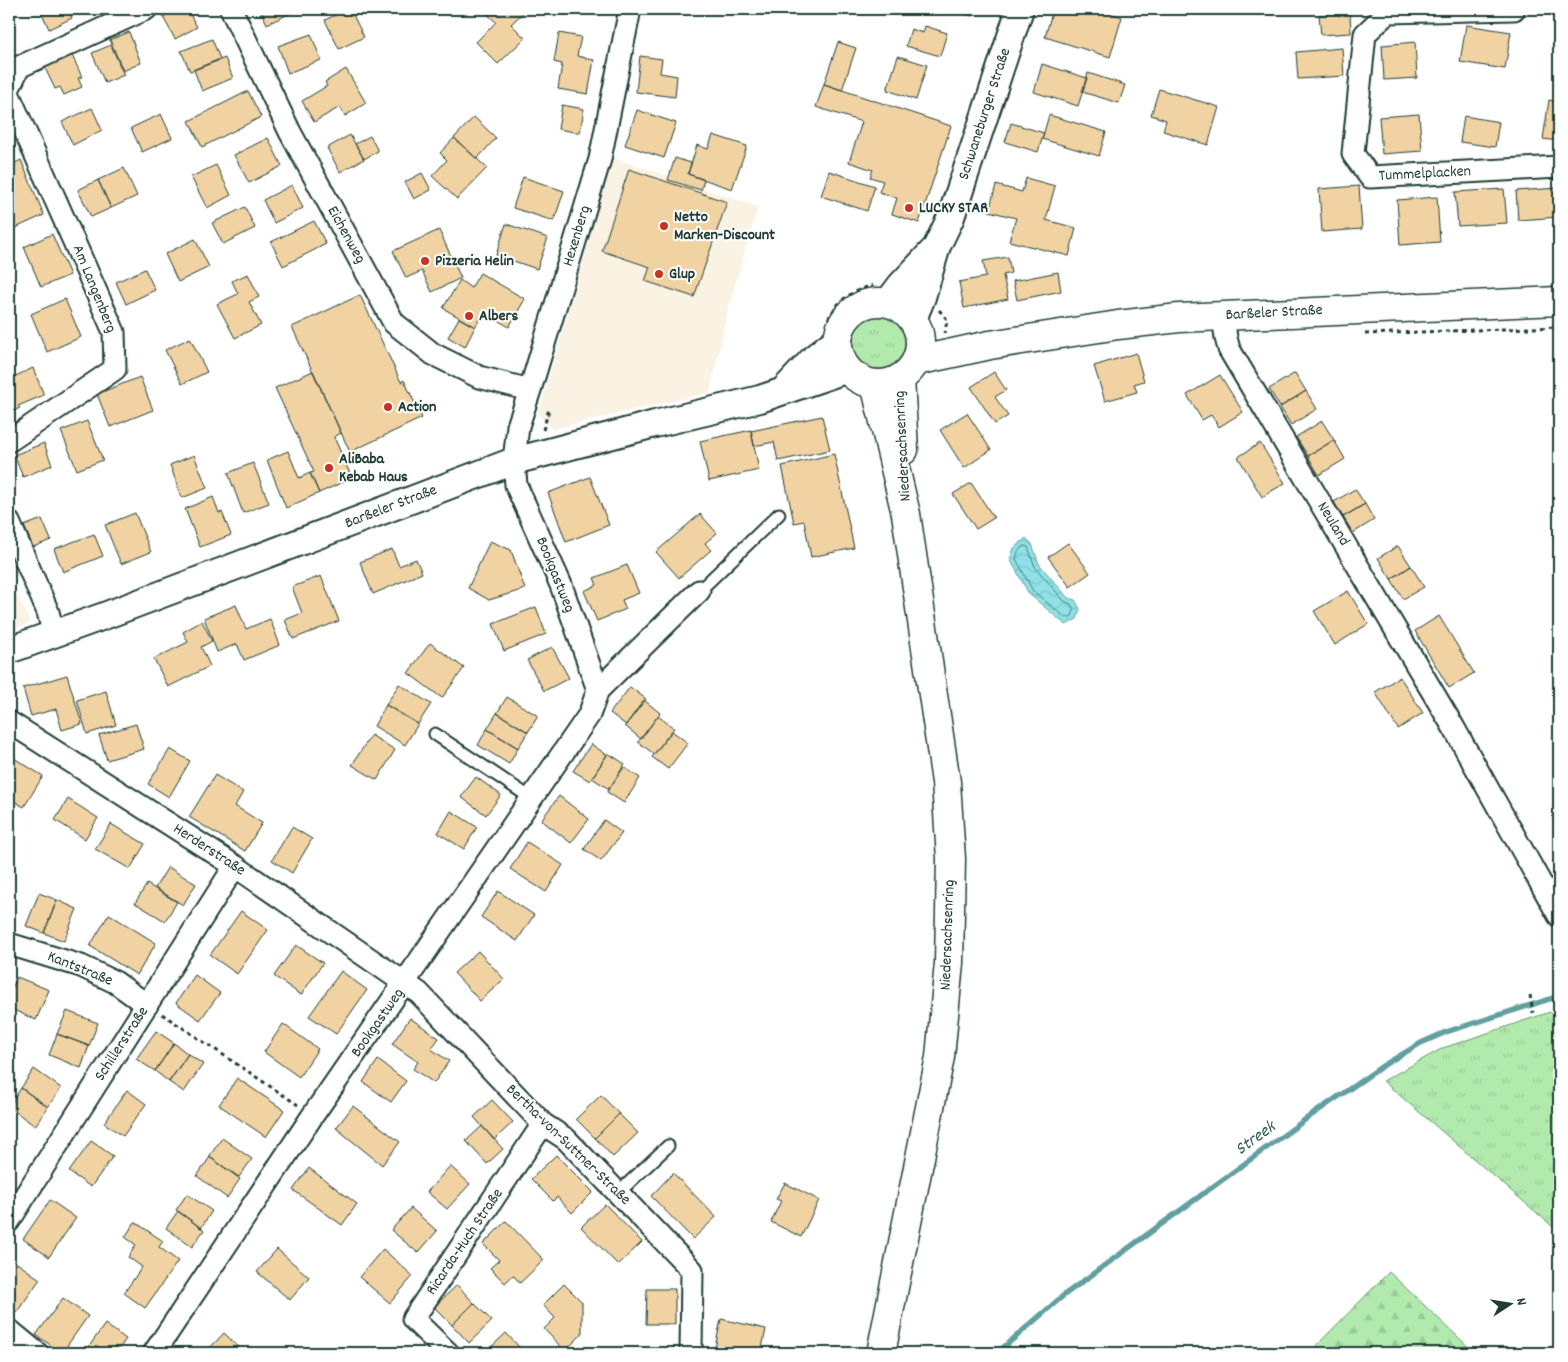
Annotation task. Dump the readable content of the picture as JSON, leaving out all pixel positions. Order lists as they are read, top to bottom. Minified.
{"streets":{"main road":["Barßeler Straße","Niedersachsenring"],"street":["Schwaneburger Straße","Tummelplacken","Eichenweg","Hexenberg","Am Langenberg","Neuland","Bookgastweg","Herderstraße","Kantstraße","Schillerstraße","Bertha-von-Suttner-Straße","Ricarda-Huch Straße"]},"crossings":[["Schwaneburger Straße","Barßeler Straße"],["Schwaneburger Straße","Niedersachsenring"],["Eichenweg","Hexenberg"],["Hexenberg","Barßeler Straße"],["Hexenberg","Bookgastweg"],["Barßeler Straße","Niedersachsenring"],["Barßeler Straße","Neuland"],["Barßeler Straße","Bookgastweg"],["Bookgastweg","Herderstraße"],["Bookgastweg","Bertha-von-Suttner-Straße"],["Herderstraße","Schillerstraße"],["Herderstraße","Bertha-von-Suttner-Straße"],["Kantstraße","Schillerstraße"],["Bertha-von-Suttner-Straße","Ricarda-Huch Straße"]],"water":["Streek"],"places":["LUCKY STAR","Netto Marken-Discount","Pizzeria Helin","Glup","Albers","Action","AliBaba Kebab Haus"],"north":"right"}
